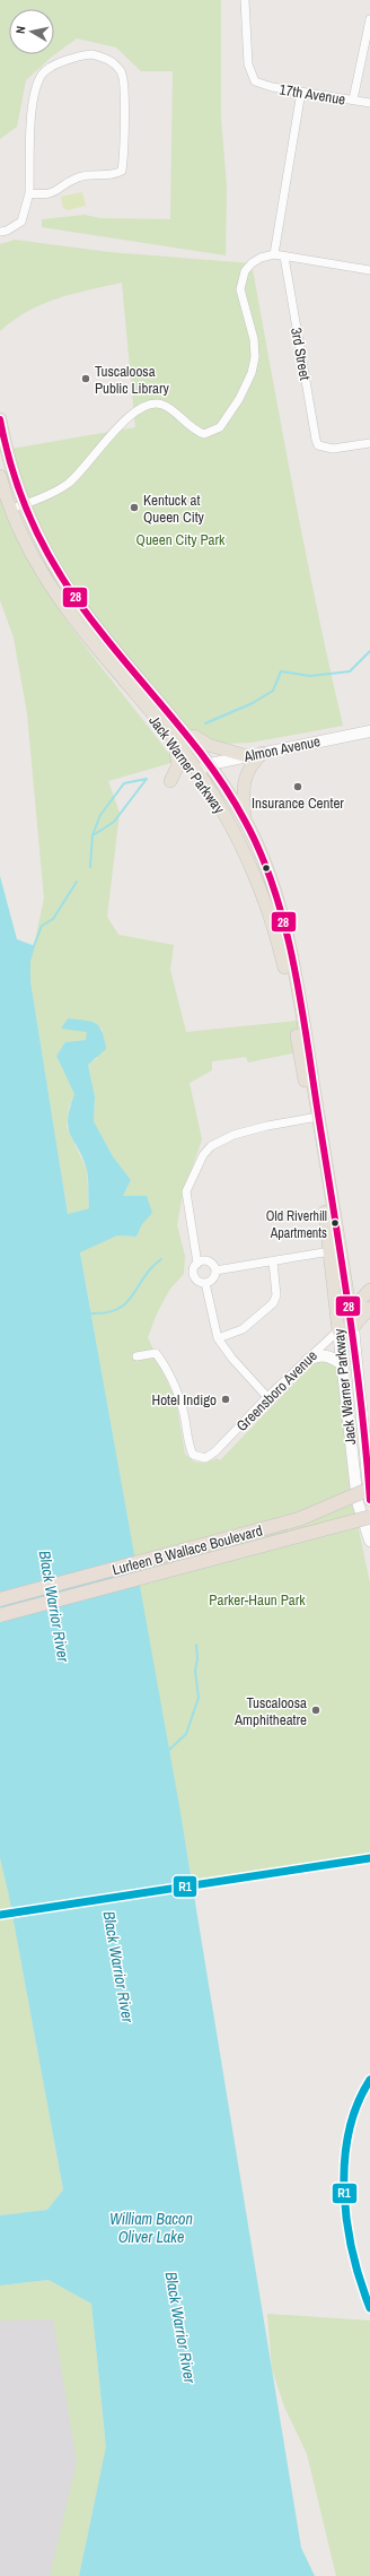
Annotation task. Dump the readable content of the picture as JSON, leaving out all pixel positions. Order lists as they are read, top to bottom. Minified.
{"streets":{"highway":["Lurleen B Wallace Boulevard"],"main road":["Almon Avenue","Jack Warner Parkway","Greensboro Avenue"],"street":["17th Avenue","3rd Street"]},"crossings":[["Almon Avenue","Jack Warner Parkway"],["Jack Warner Parkway","Greensboro Avenue"]],"water":["Black Warrior River","William Bacon Oliver Lake"],"parks":["Queen City Park","Parker-Haun Park"],"places":["Tuscaloosa Public Library","Kentuck at Queen City","Insurance Center","Old Riverhill Apartments","Hotel Indigo","Tuscaloosa Amphitheatre"],"lines":["transit line 28","transit line R1"],"north":"left"}
